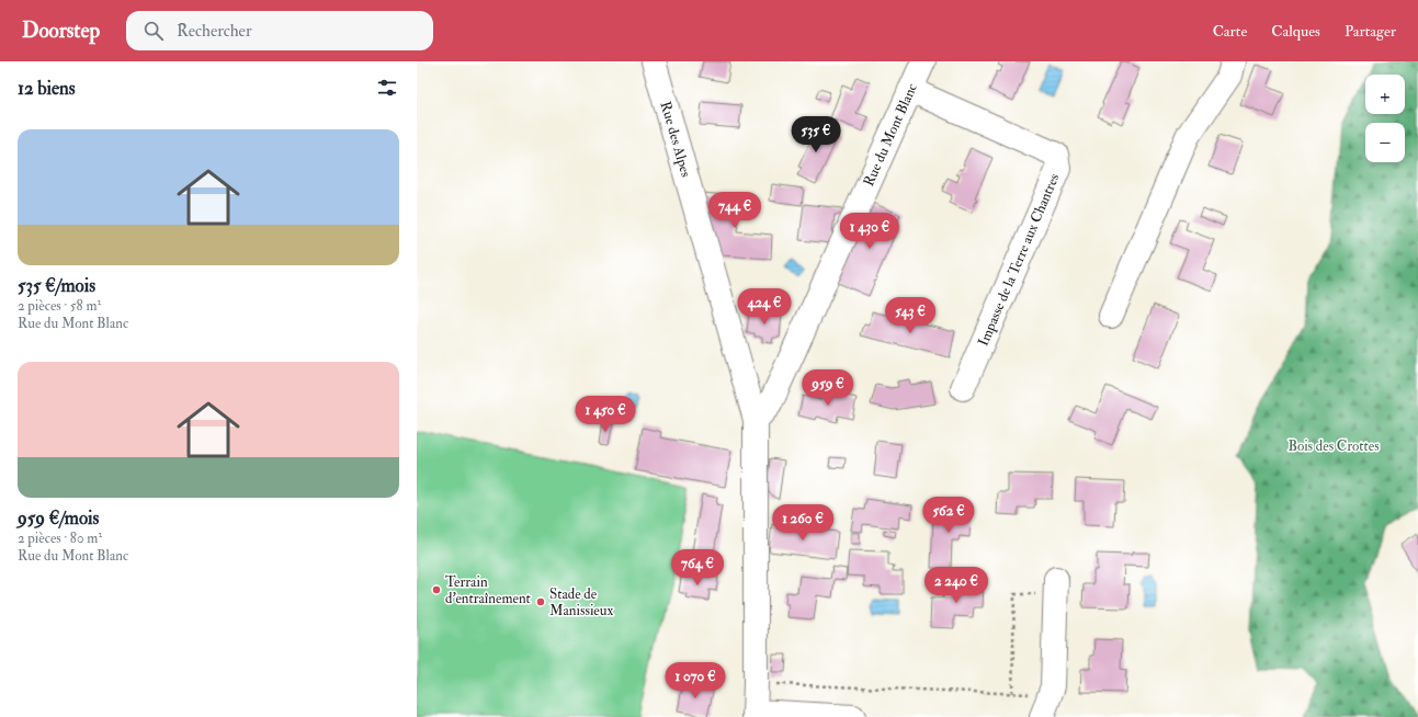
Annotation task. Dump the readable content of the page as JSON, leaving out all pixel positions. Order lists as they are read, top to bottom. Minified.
{"streets":{"street":["Rue du Mont Blanc","Rue des Alpes","Impasse de la Terre aux Chantres"]},"crossings":[["Rue du Mont Blanc","Rue des Alpes"],["Rue du Mont Blanc","Impasse de la Terre aux Chantres"]],"parks":["Bois des Crottes"],"places":["Terrain d'entraînement","Stade de Manissieux"],"page":{"header":"Doorstep","search":"Rechercher","nav":["Carte","Calques","Partager"],"heading":"12 biens","map_buttons":["+","−"],"list":[{"name":"535 €/mois","note":"2 pièces · 58 m² · Rue du Mont Blanc"},{"name":"959 €/mois","note":"2 pièces · 80 m² · Rue du Mont Blanc"}],"price":["535 €","744 €","1 430 €","424 €","543 €","959 €","1 450 €","562 €","1 260 €","764 €","2 240 €","1 070 €"]}}
